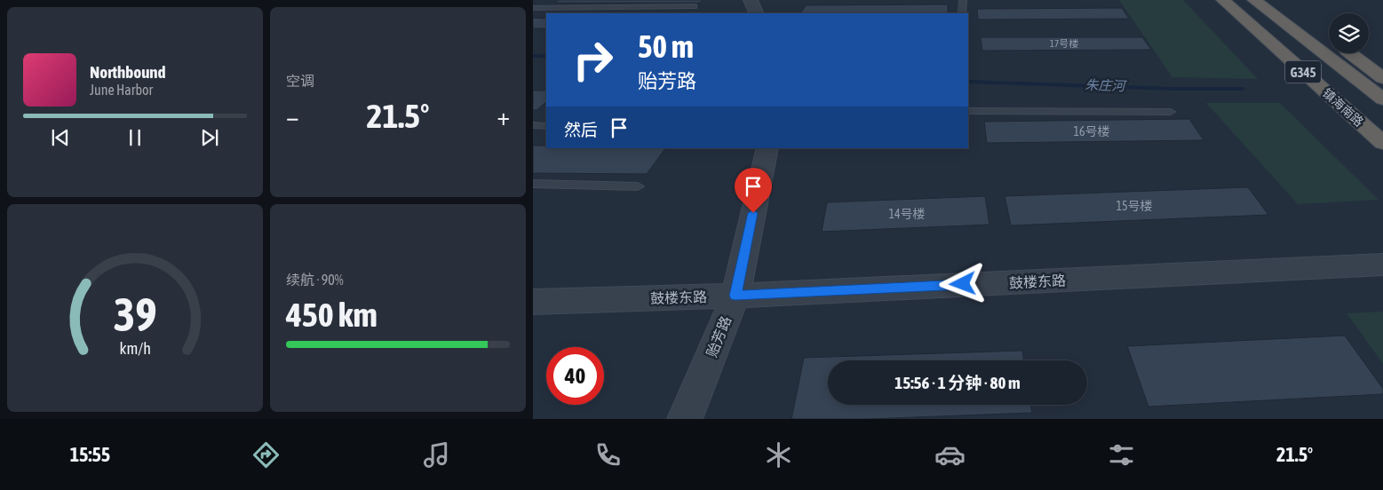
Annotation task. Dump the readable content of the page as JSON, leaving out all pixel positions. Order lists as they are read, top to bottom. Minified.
{"streets":{"highway":["G345","镇海南路"],"street":["鼓楼东路","贻芳路"]},"crossings":[["鼓楼东路","贻芳路"]],"water":["朱庄河"],"house_numbers":["17号楼","16号楼","15号楼","14号楼"],"page":{"tile":["空调",["续航 · 90%","450 km"]],"turn":["50 m","贻芳路"],"song":["Northbound","June Harbor"],"heat":["−","21.5°","+"],"then":"然后","limit":"40","trip":"15:56 · 1 分钟 · 80 m","tabs":["15:55","21.5°"],"gauge":["39","km/h"]}}
